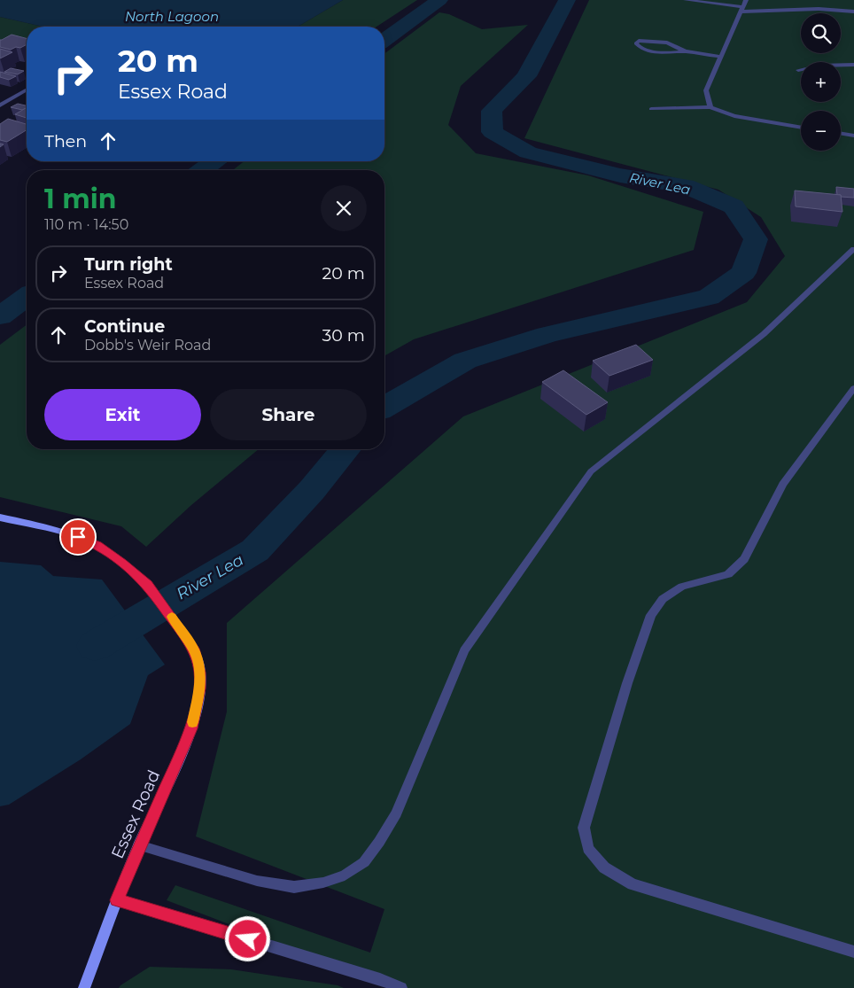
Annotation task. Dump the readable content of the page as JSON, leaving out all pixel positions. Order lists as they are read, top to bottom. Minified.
{"streets":{"street":["Essex Road"]},"water":["North Lagoon","River Lea"],"page":{"map_buttons":["+","−"],"turn":["20 m","Essex Road"],"then":"Then","heading":["1 min","110 m · 14:50"],"list":[{"name":"Turn right","note":"Essex Road","value":"20 m"},{"name":"Continue","note":"Dobb's Weir Road","value":"30 m"}],"buttons":["Exit","Share"]}}
